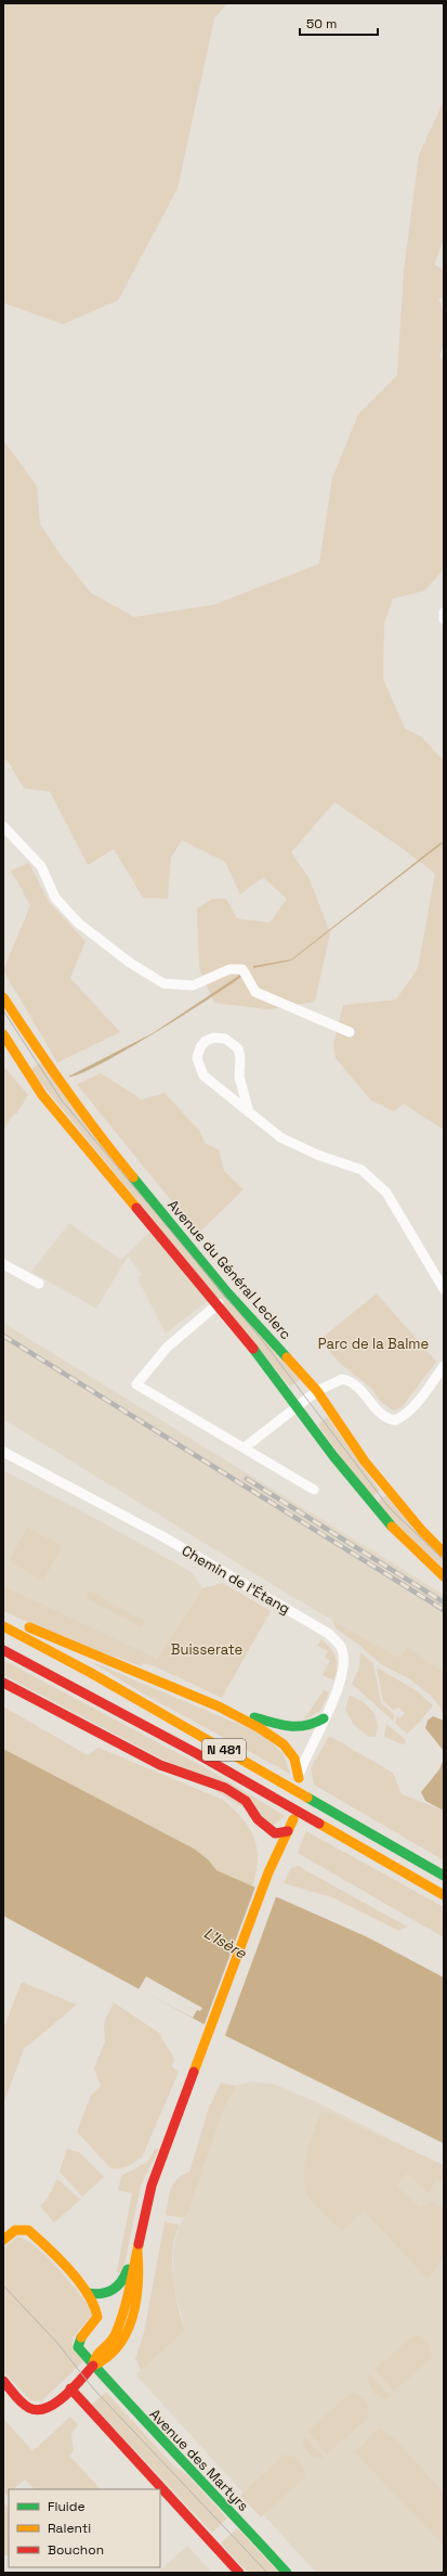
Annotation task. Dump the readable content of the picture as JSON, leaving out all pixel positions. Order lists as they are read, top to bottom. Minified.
{"streets":{"main road":["Avenue du Général Leclerc","N 481","Avenue des Martyrs"],"street":["Chemin de l'Étang"]},"water":["L'Isère"],"parks":["Parc de la Balme","Buisserate"],"legend":["Fluide","Ralenti","Bouchon"],"scale_bar":"50 m"}
